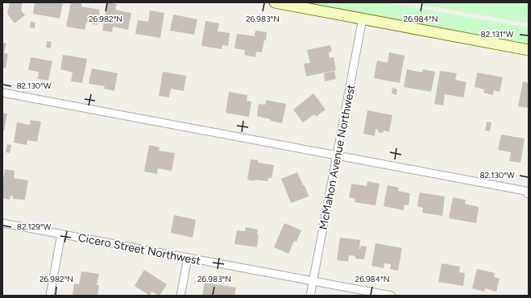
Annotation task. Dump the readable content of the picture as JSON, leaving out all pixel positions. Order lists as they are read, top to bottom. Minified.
{"streets":{"street":["McMahon Avenue Northwest","Cicero Street Northwest"]},"crossings":[["McMahon Avenue Northwest","Cicero Street Northwest"]],"coordinates":["26.982°N","26.983°N","26.984°N","82.131°W","82.130°W","82.129°W"]}
